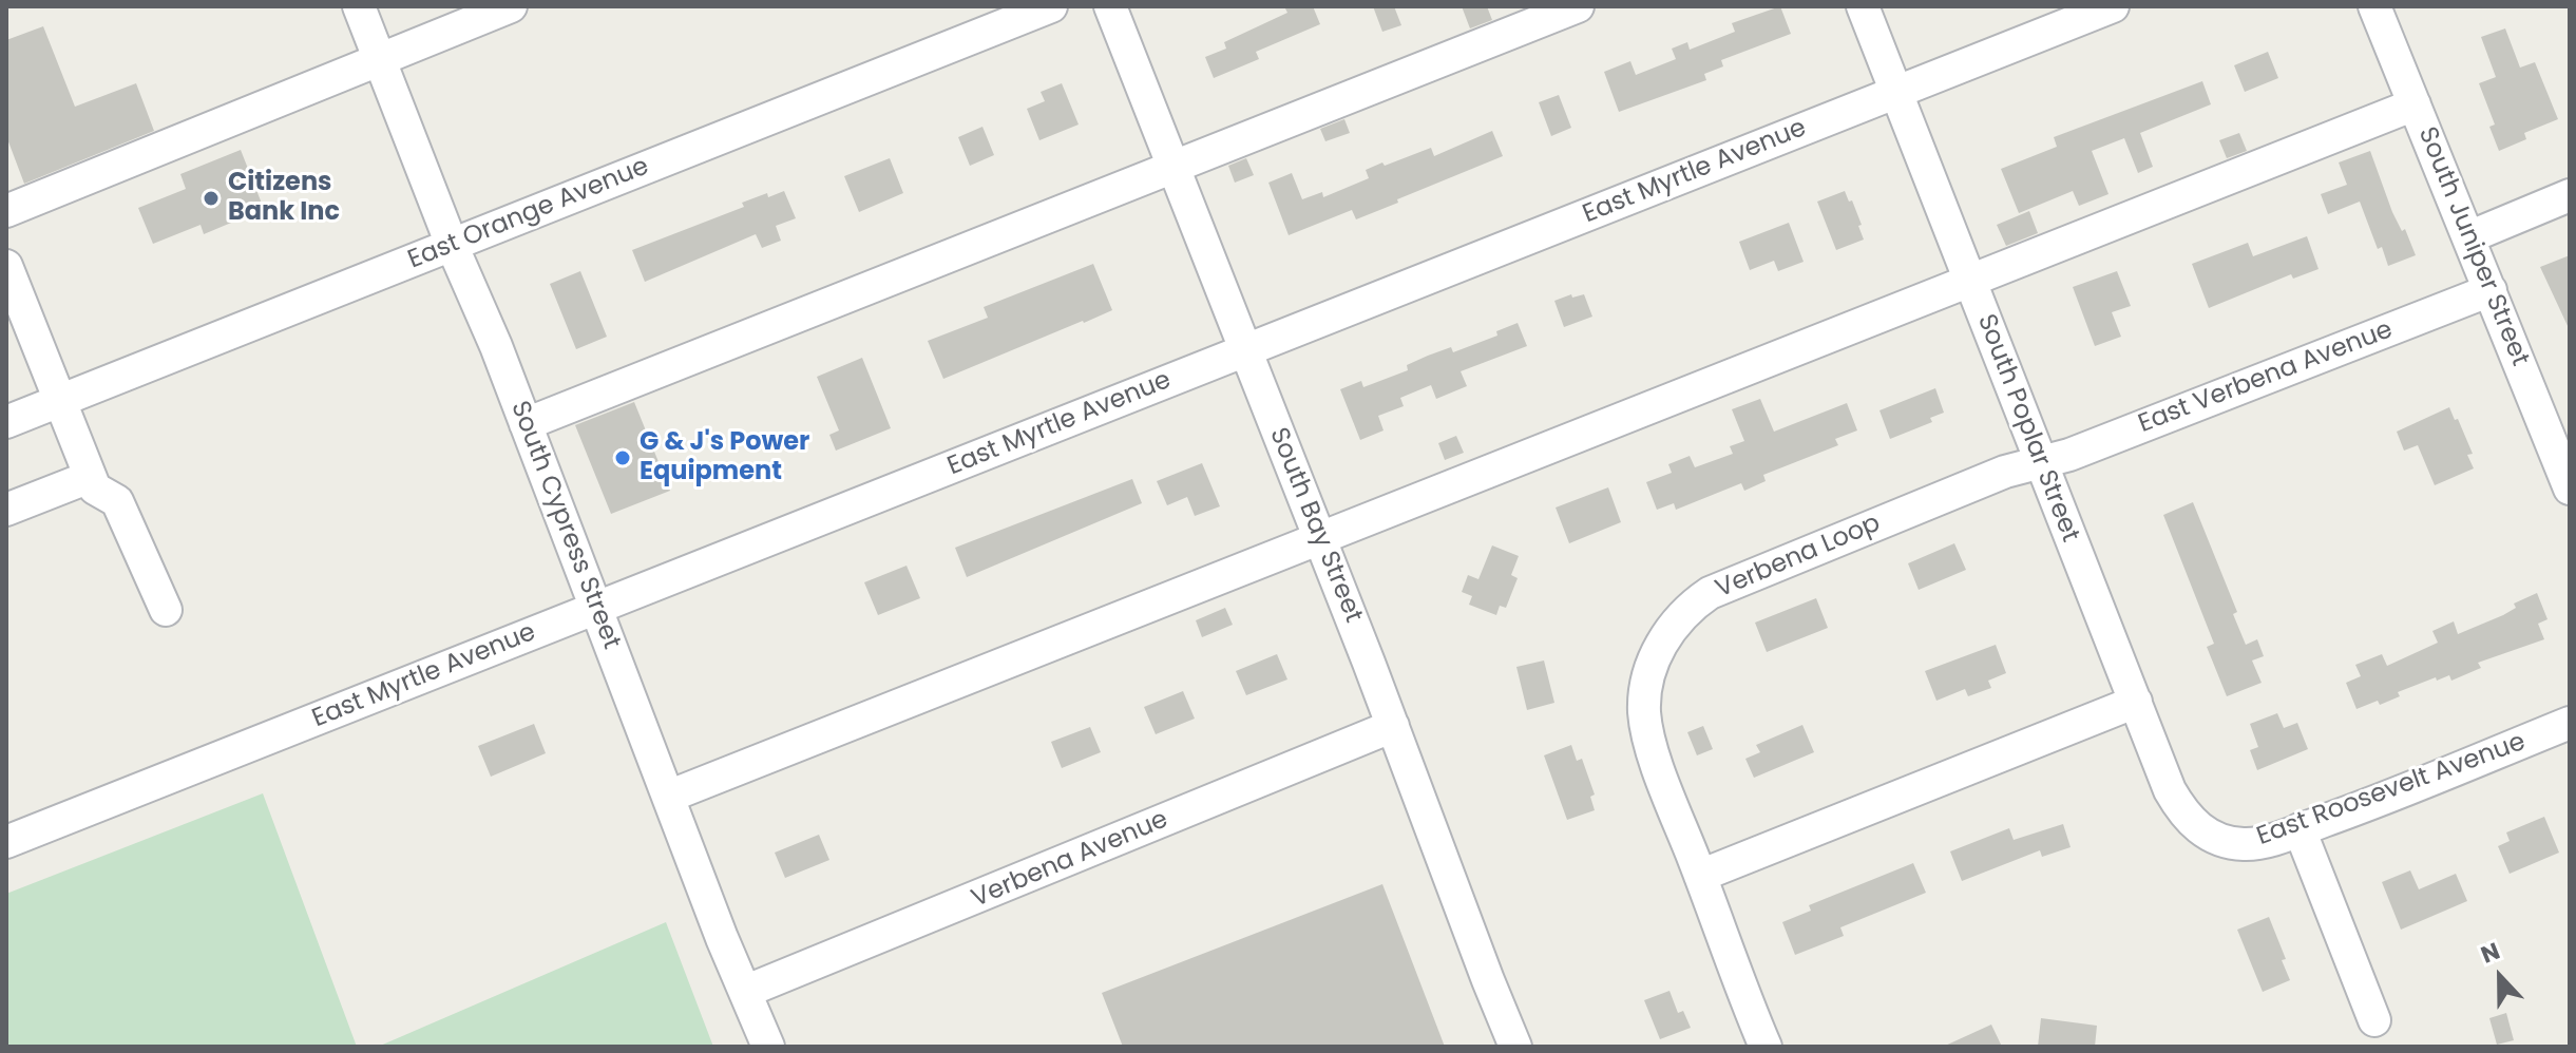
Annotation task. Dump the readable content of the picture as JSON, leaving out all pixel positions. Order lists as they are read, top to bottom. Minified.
{"streets":{"street":["East Myrtle Avenue","East Orange Avenue","South Juniper Street","East Verbena Avenue","South Poplar Street","South Cypress Street","South Bay Street","Verbena Loop","East Roosevelt Avenue","Verbena Avenue"]},"crossings":[["East Myrtle Avenue","South Poplar Street"],["East Myrtle Avenue","South Cypress Street"],["East Myrtle Avenue","South Bay Street"],["East Orange Avenue","South Cypress Street"],["South Juniper Street","East Verbena Avenue"],["East Verbena Avenue","South Poplar Street"],["East Verbena Avenue","Verbena Loop"],["South Poplar Street","Verbena Loop"],["South Poplar Street","East Roosevelt Avenue"],["South Cypress Street","Verbena Avenue"],["South Bay Street","Verbena Avenue"]],"places":["Citizens Bank Inc","G & J's Power Equipment"],"north":"top"}
